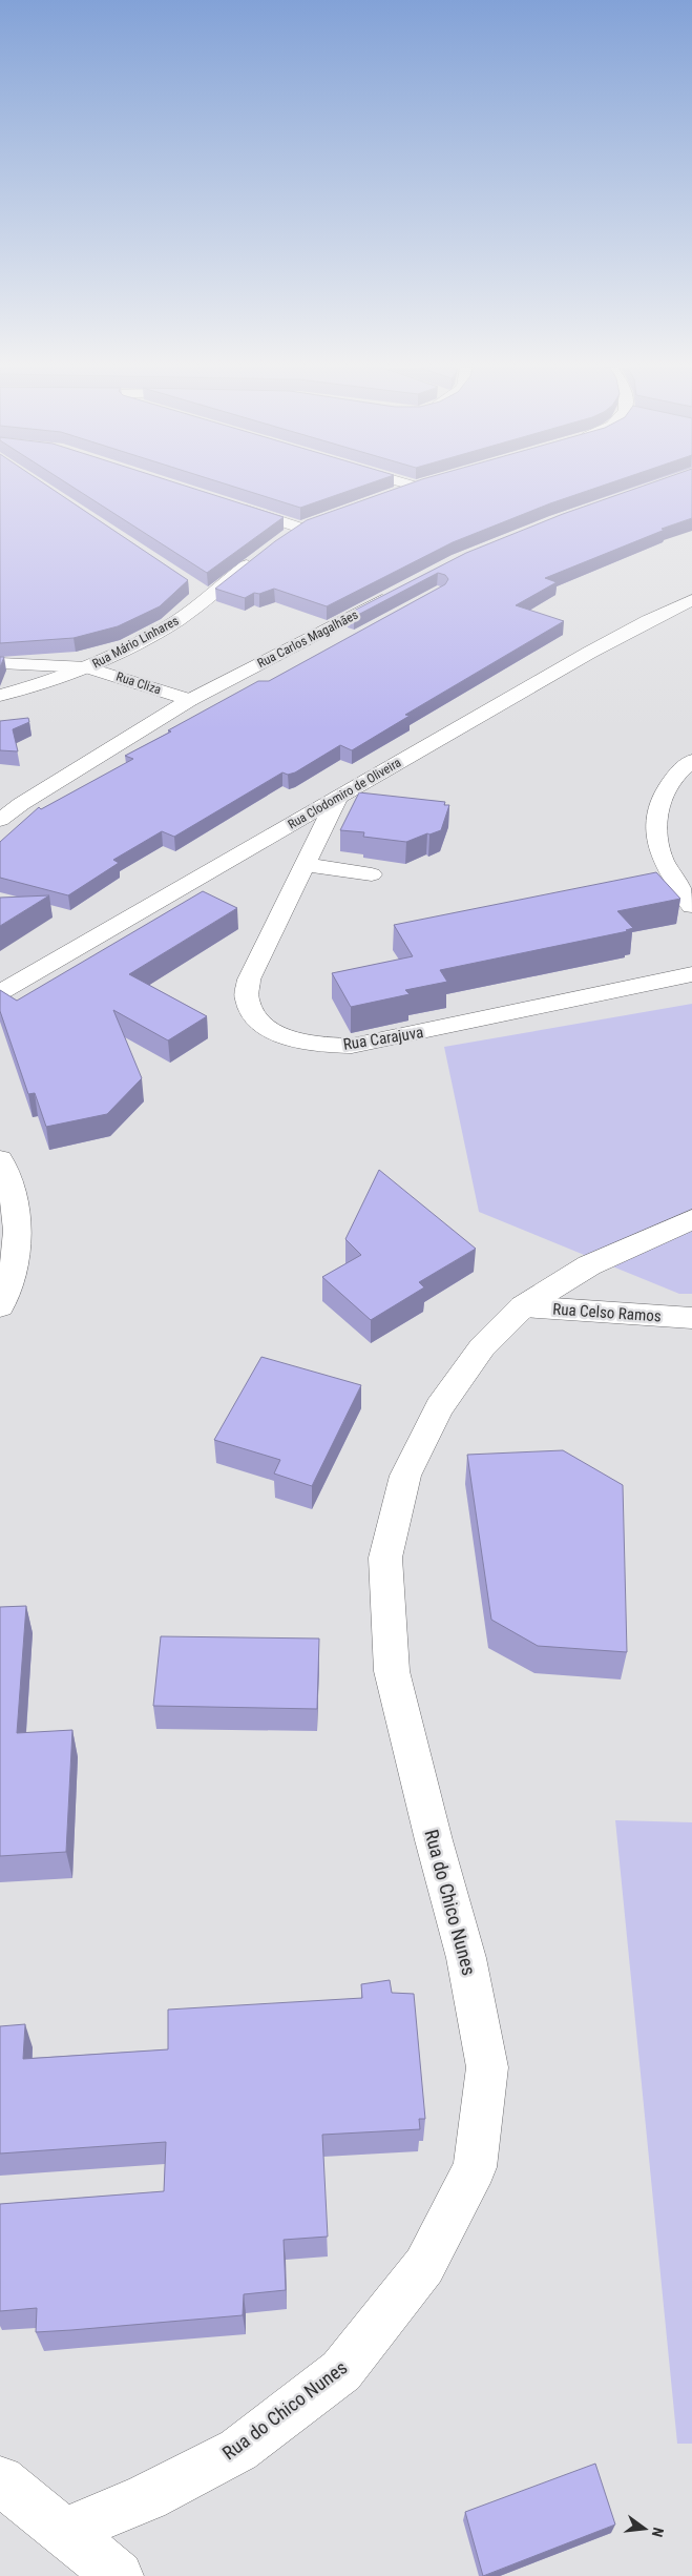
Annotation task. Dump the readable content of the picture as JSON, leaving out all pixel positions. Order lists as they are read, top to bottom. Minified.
{"streets":{"street":["Rua Carlos Magalhães","Rua Mário Linhares","Rua Cliza","Rua Clodomiro de Oliveira","Rua Carajuva","Rua Celso Ramos","Rua do Chico Nunes"]},"crossings":[["Rua Carlos Magalhães","Rua Cliza"],["Rua Mário Linhares","Rua Cliza"],["Rua Clodomiro de Oliveira","Rua Carajuva"],["Rua Celso Ramos","Rua do Chico Nunes"]],"north":"right"}
